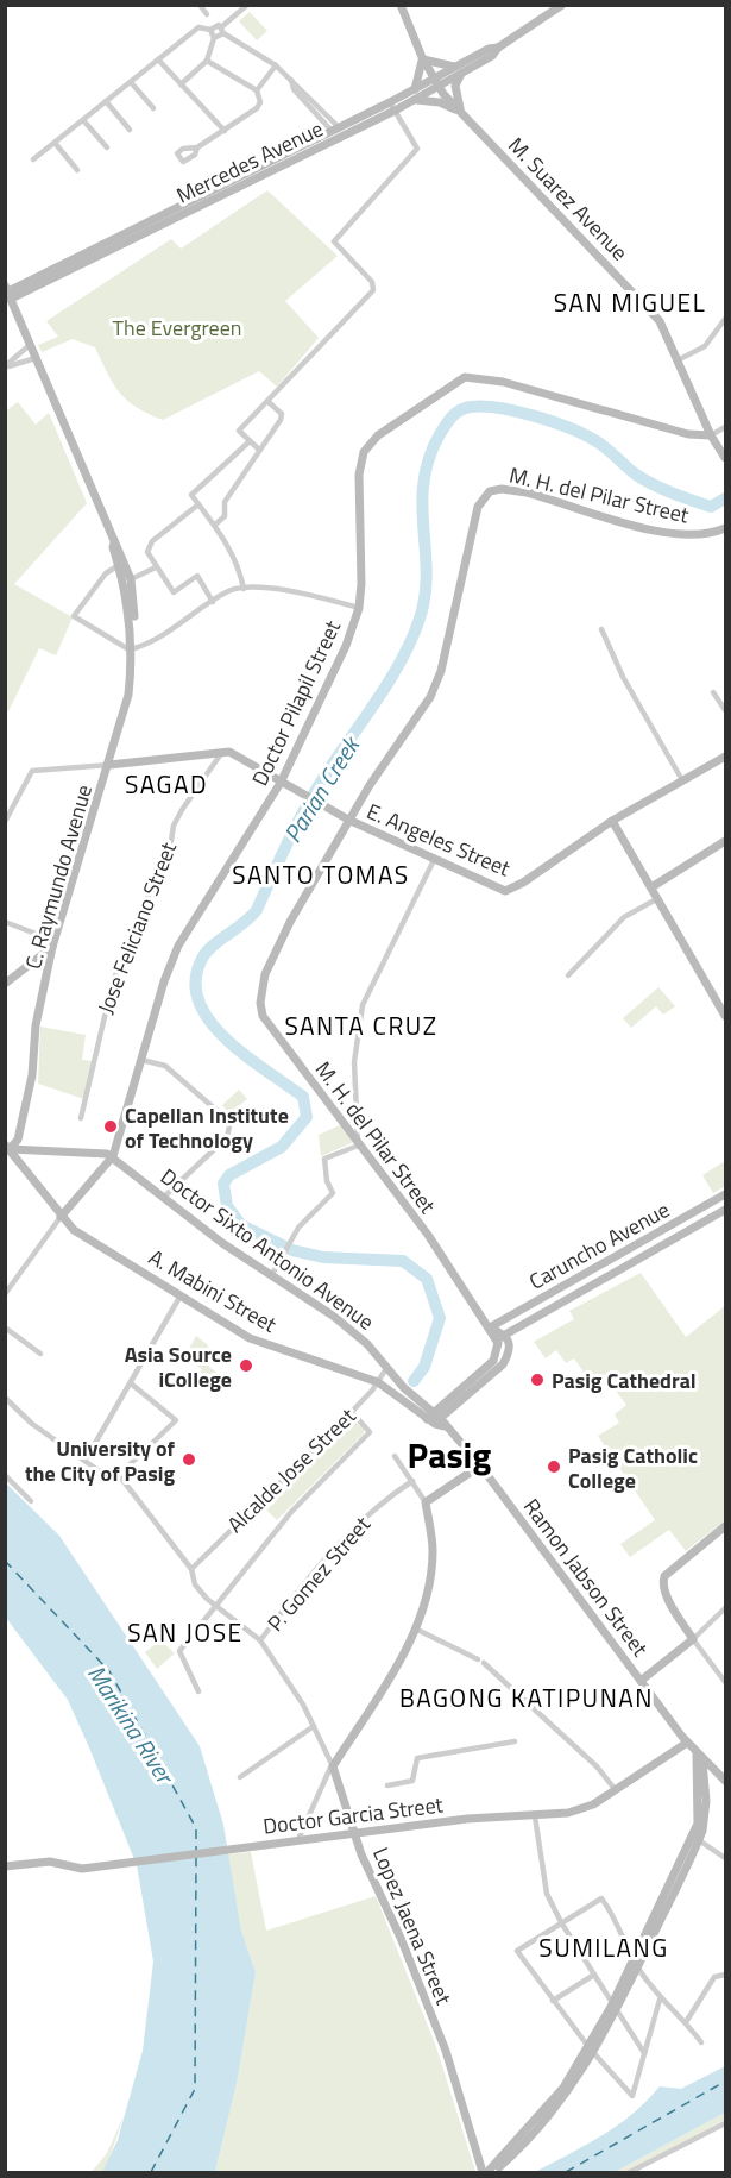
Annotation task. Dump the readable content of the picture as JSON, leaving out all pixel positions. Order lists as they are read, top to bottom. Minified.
{"streets":{"street":["Mercedes Avenue","M. Suarez Avenue","M. H. del Pilar Street","Doctor Pilapil Street","E. Angeles Street","C. Raymundo Avenue","Jose Feliciano Street","Caruncho Avenue","Doctor Sixto Antonio Avenue","A. Mabini Street","Alcalde Jose Street","P. Gomez Street","Ramon Jabson Street","Doctor Garcia Street","Lopez Jaena Street"]},"crossings":[["Mercedes Avenue","M. Suarez Avenue"],["Mercedes Avenue","C. Raymundo Avenue"],["M. Suarez Avenue","Doctor Pilapil Street"],["M. H. del Pilar Street","E. Angeles Street"],["M. H. del Pilar Street","Caruncho Avenue"],["Doctor Pilapil Street","E. Angeles Street"],["Doctor Pilapil Street","Doctor Sixto Antonio Avenue"],["Doctor Pilapil Street","A. Mabini Street"],["E. Angeles Street","Jose Feliciano Street"],["C. Raymundo Avenue","A. Mabini Street"],["Doctor Sixto Antonio Avenue","A. Mabini Street"],["Doctor Sixto Antonio Avenue","Alcalde Jose Street"],["Doctor Sixto Antonio Avenue","Ramon Jabson Street"],["A. Mabini Street","Alcalde Jose Street"],["A. Mabini Street","Ramon Jabson Street"],["Alcalde Jose Street","Lopez Jaena Street"],["P. Gomez Street","Lopez Jaena Street"],["Ramon Jabson Street","Doctor Garcia Street"],["Doctor Garcia Street","Lopez Jaena Street"]],"districts":["SAN MIGUEL","SAGAD","SANTO TOMAS","SANTA CRUZ","Pasig","SAN JOSE","BAGONG KATIPUNAN","SUMILANG"],"water":["Parian Creek","Marikina River"],"parks":["The Evergreen"],"places":["Capellan Institute of Technology","Asia Source iCollege","Pasig Cathedral","University of the City of Pasig","Pasig Catholic College"]}
